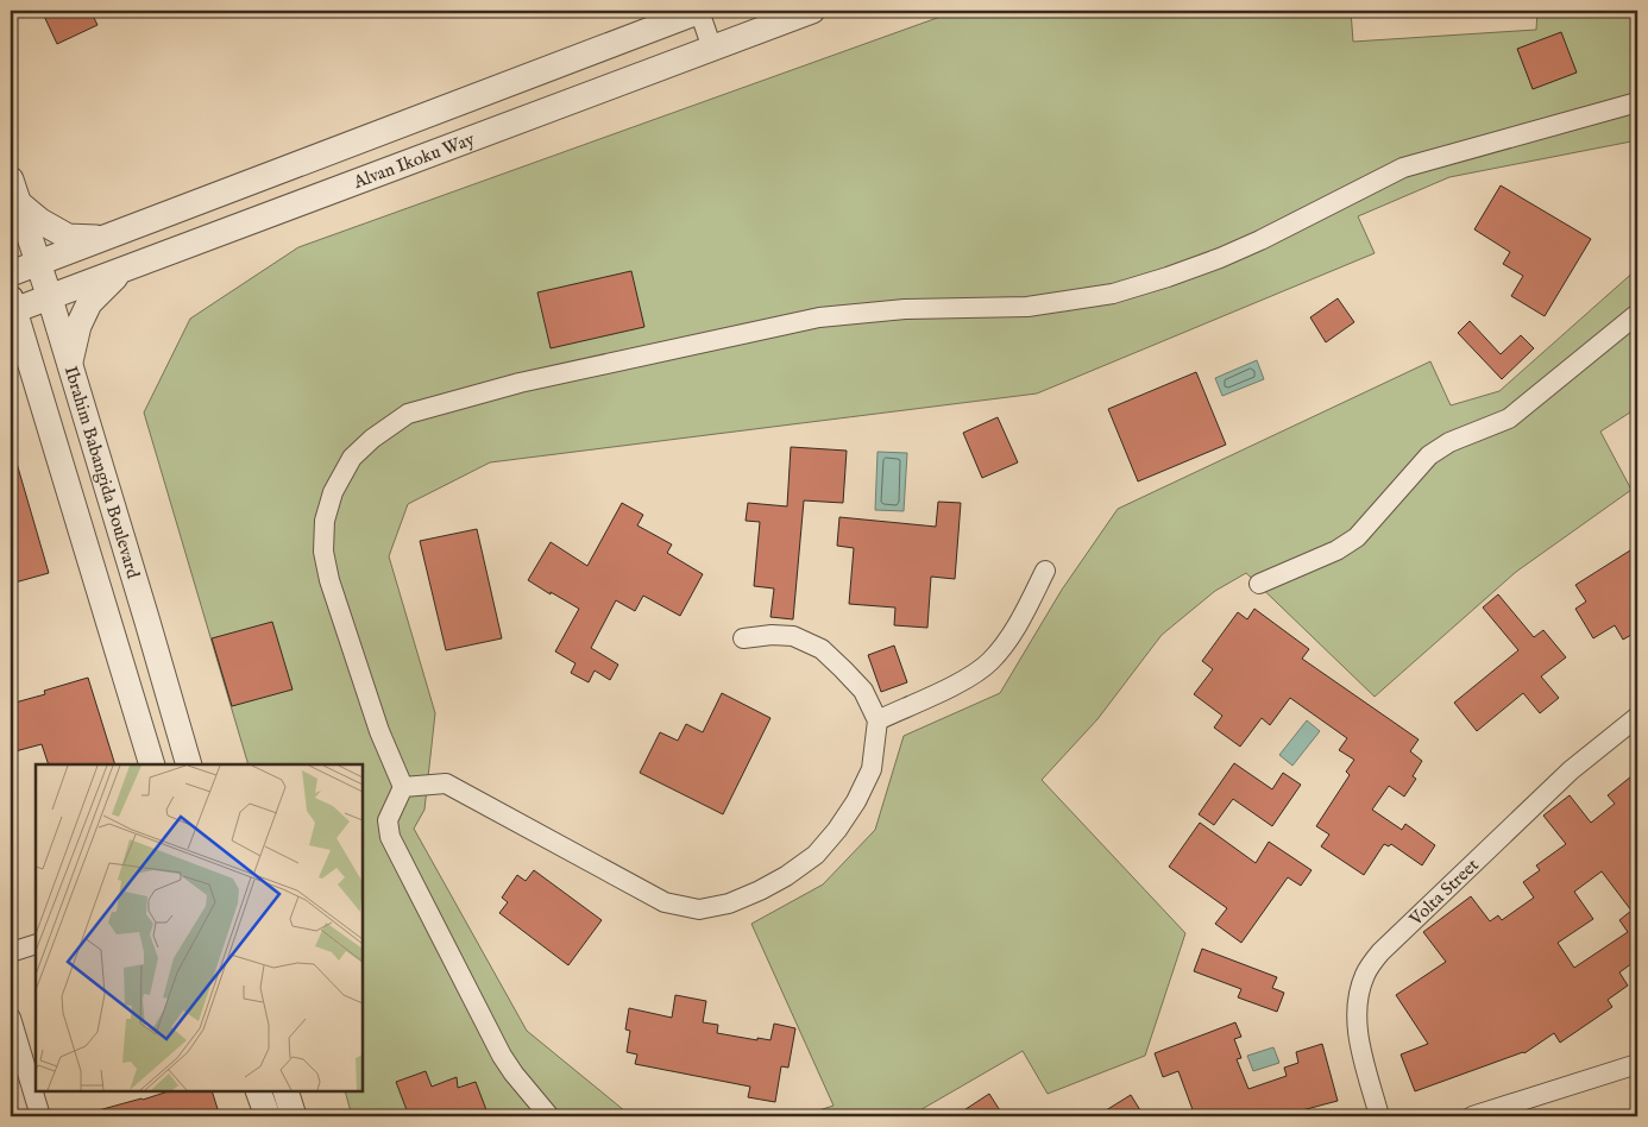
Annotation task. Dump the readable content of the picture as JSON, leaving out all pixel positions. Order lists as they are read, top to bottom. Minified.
{"streets":{"street":["Alvan Ikoku Way","Ibrahim Babangida Boulevard","Volta Street"]},"crossings":[["Alvan Ikoku Way","Ibrahim Babangida Boulevard"]]}
